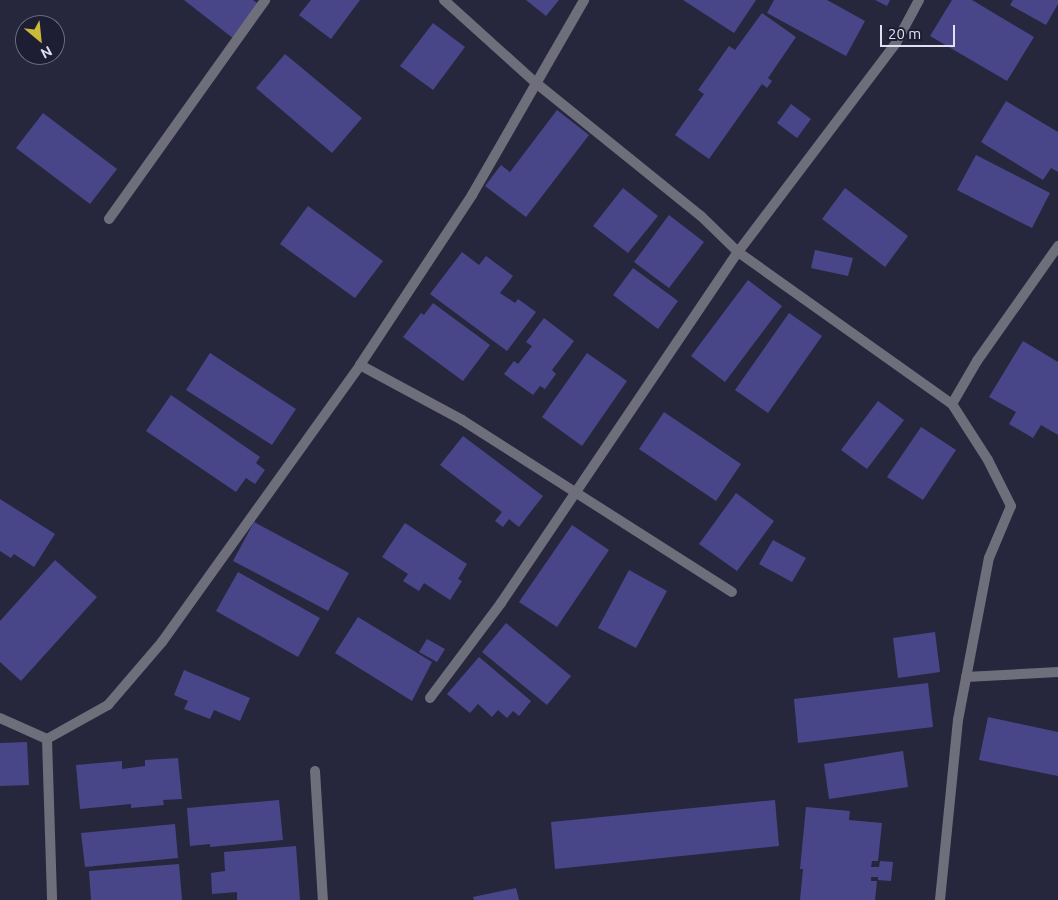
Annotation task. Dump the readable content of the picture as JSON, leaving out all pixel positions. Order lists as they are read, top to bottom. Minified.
{"scale_bar":"20 m","north":"bottom right"}
